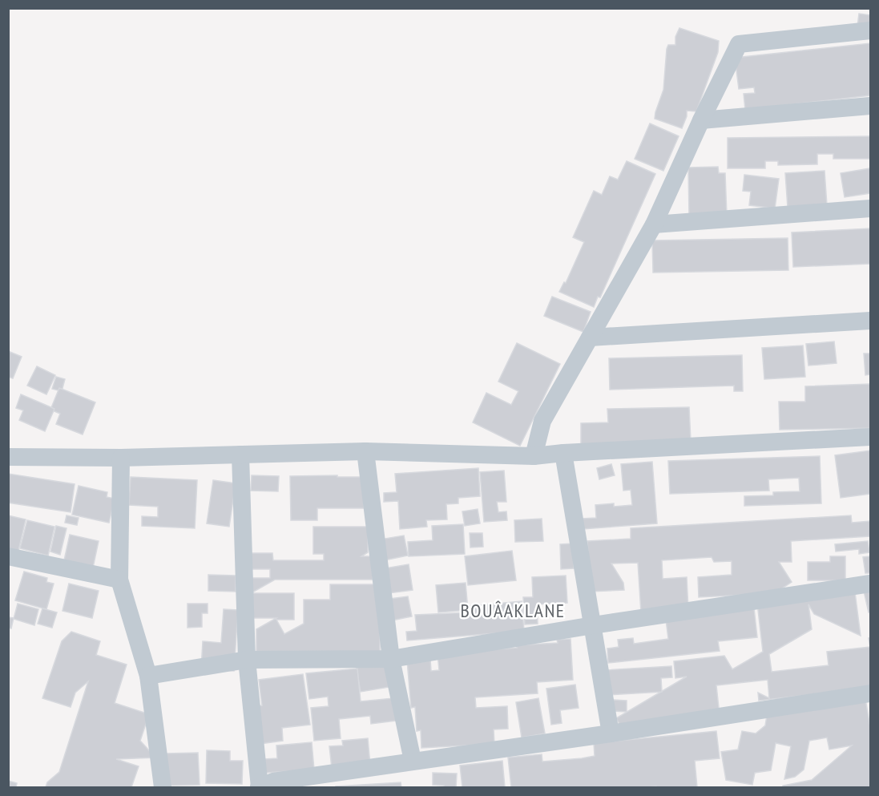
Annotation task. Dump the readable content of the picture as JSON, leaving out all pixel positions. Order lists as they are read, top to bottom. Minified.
{"districts":["BOUÂAKLANE"]}
